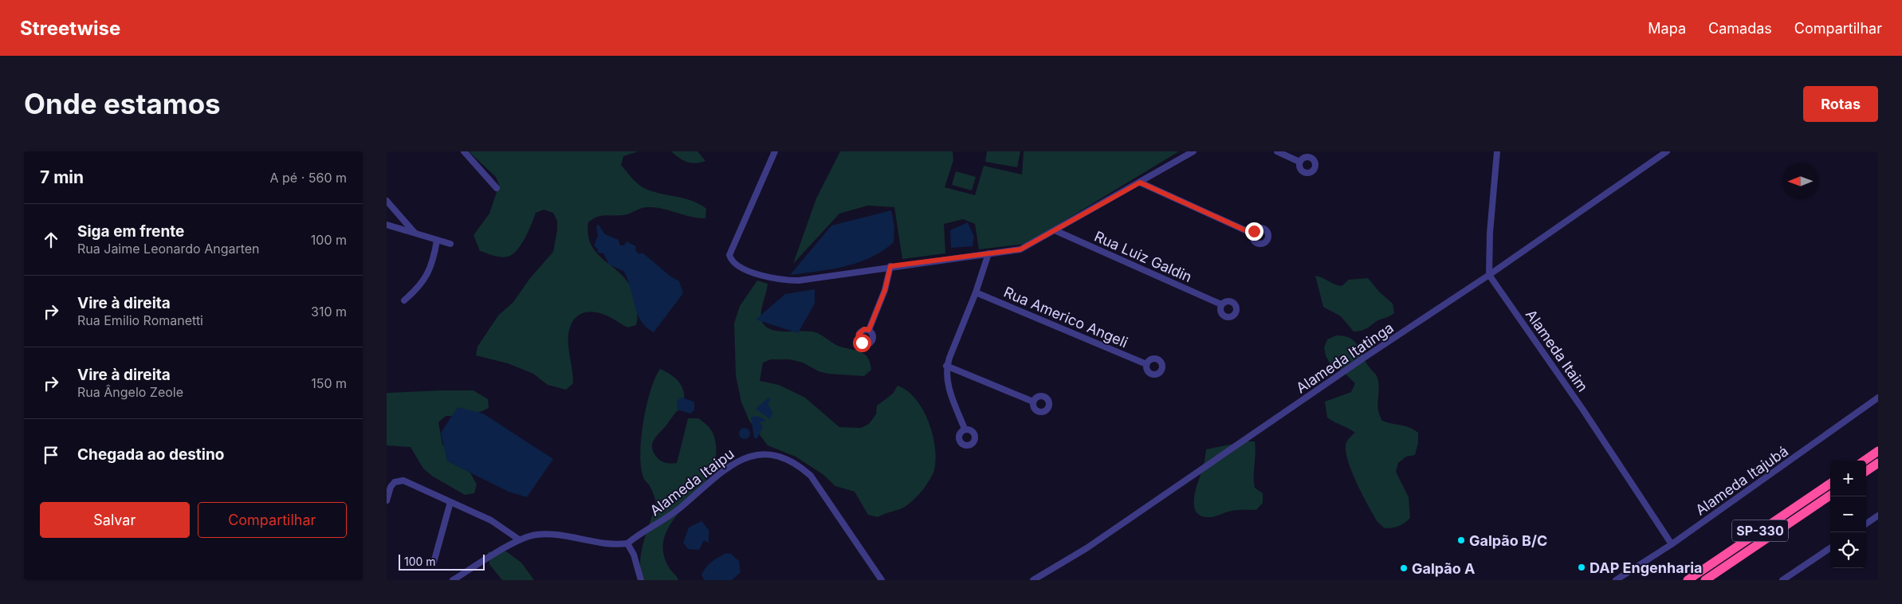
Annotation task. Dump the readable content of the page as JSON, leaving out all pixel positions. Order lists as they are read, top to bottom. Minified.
{"streets":{"highway":["SP-330"],"street":["Rua Luiz Galdin","Rua Americo Angeli","Alameda Itaim","Alameda Itatinga","Alameda Itajubá","Alameda Itaipu"]},"crossings":[["Alameda Itaim","Alameda Itatinga"],["Alameda Itaim","Alameda Itajubá"]],"places":["Galpão B/C","DAP Engenharia","Galpão A"],"scale_bar":"100 m","north":"left","page":{"header":"Streetwise","nav":["Mapa","Camadas","Compartilhar"],"buttons":["Rotas",["Salvar","Compartilhar"]],"title":"Onde estamos","heading":["7 min","A pé · 560 m"],"list":[["Siga em frente","Rua Jaime Leonardo Angarten","100 m"],["Vire à direita","Rua Emilio Romanetti","310 m"],["Vire à direita","Rua Ângelo Zeole","150 m"],"Chegada ao destino"],"map_buttons":["+","−"],"scale":"100 m"}}
